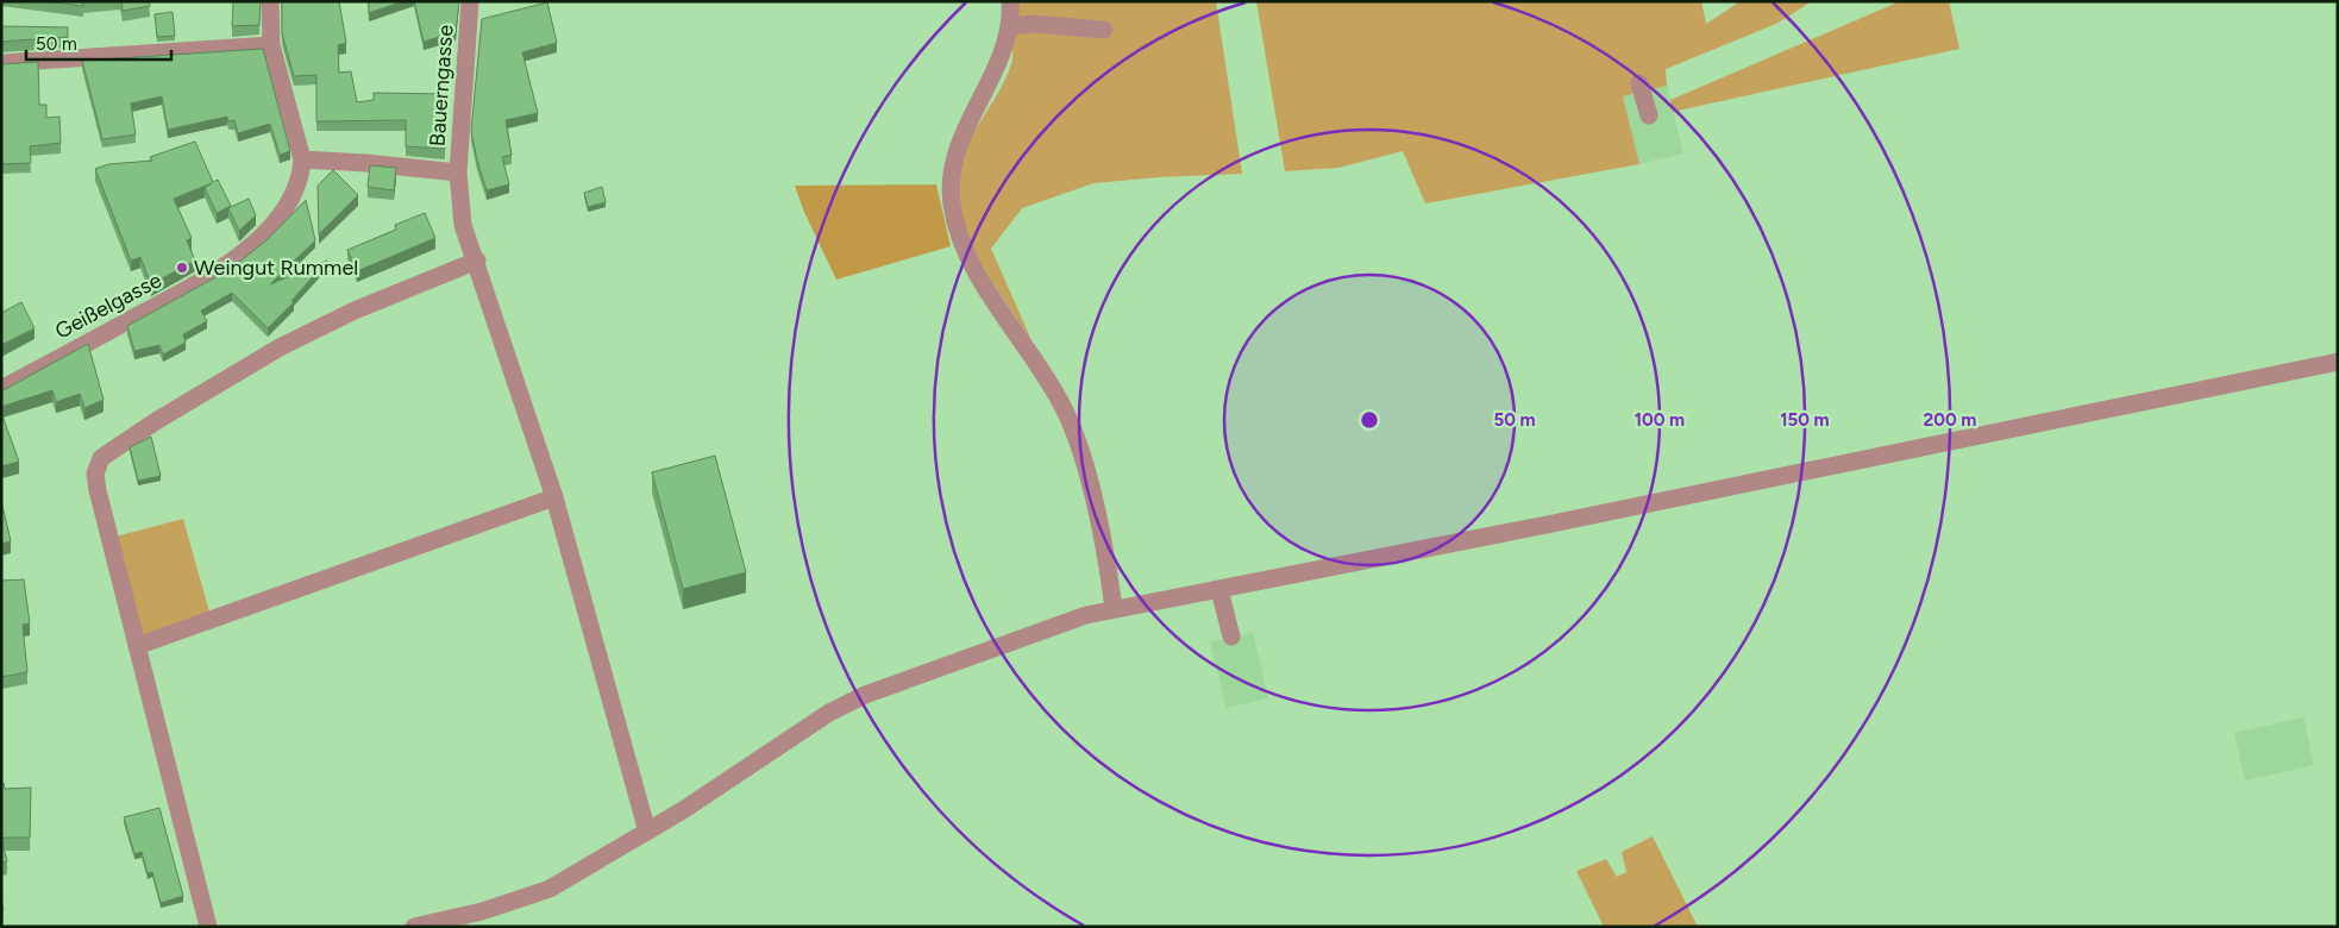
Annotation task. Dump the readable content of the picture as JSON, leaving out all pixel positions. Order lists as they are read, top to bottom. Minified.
{"streets":{"street":["Bauerngasse","Geißelgasse"]},"crossings":[["Bauerngasse","Geißelgasse"]],"places":["Weingut Rummel"],"scale_bar":"50 m","rings":["50 m","100 m","150 m","200 m"]}
